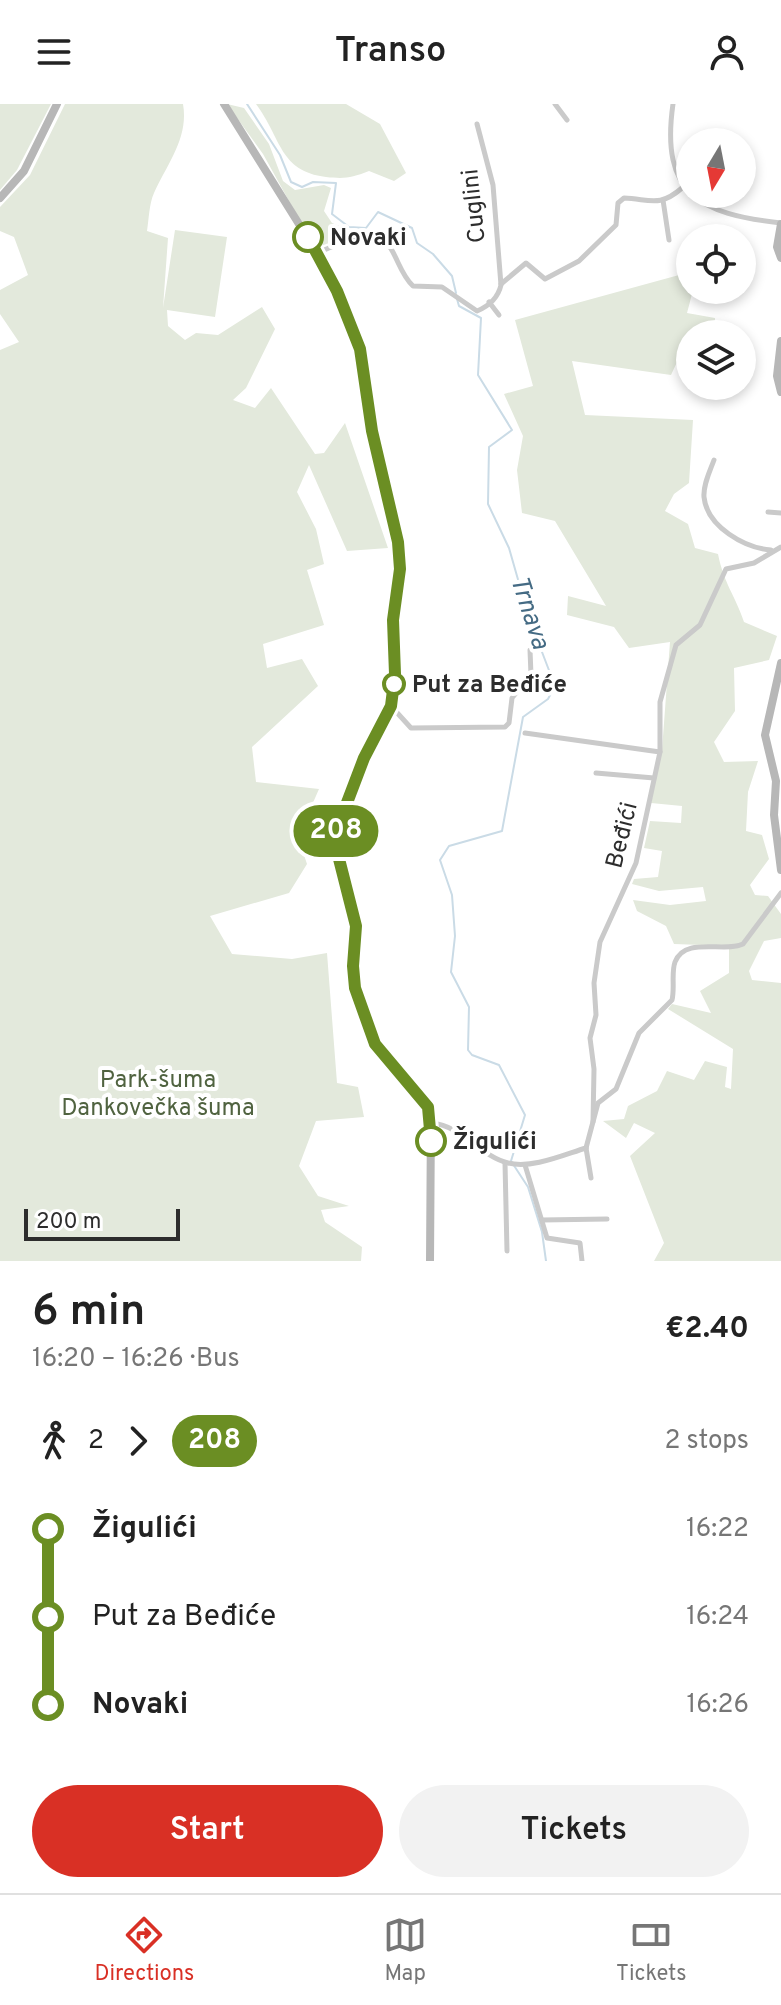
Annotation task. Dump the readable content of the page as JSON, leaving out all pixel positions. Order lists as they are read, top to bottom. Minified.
{"streets":{"street":["Cuglini","Beđići"]},"water":["Trnava"],"parks":["Park-šuma Dankovečka šuma"],"places":["Novaki","Put za Beđiće","Žigulići"],"lines":["bus line 208"],"scale_bar":"200 m","north":"bottom","page":{"header":"Transo","on_map":"208","scale":"200 m","heading":["6 min","16:20 – 16:26 · Bus","€2.40"],"legs":["2","208","2 stops"],"list":[{"name":"Žigulići","value":"16:22"},{"name":"Put za Beđiće","value":"16:24"},{"name":"Novaki","value":"16:26"}],"buttons":["Start","Tickets"],"tabs":["Directions","Map","Tickets"]}}
